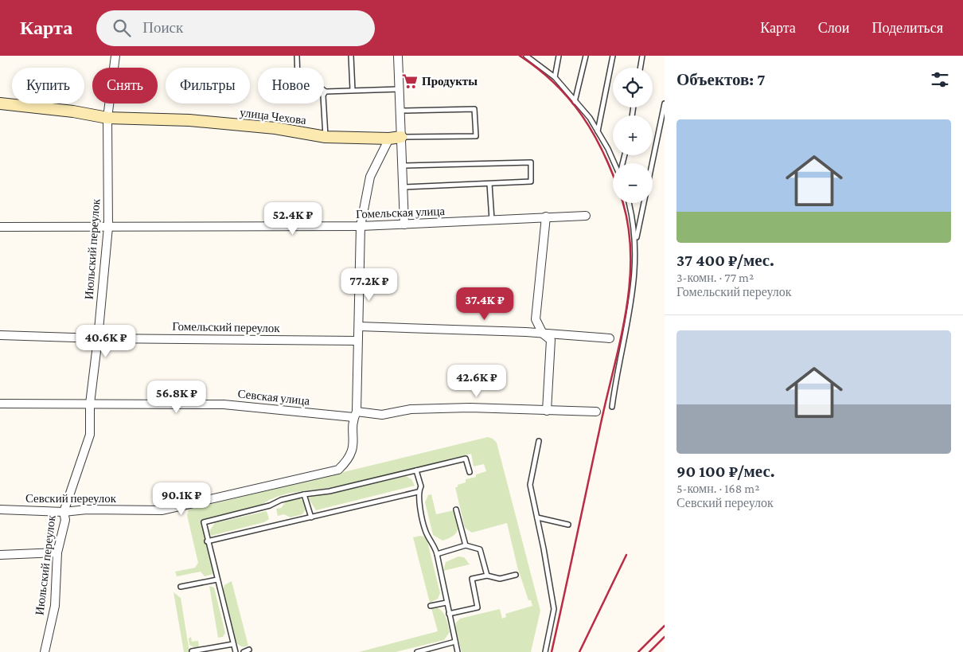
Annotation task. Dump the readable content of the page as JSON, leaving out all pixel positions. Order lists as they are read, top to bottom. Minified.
{"streets":{"street":["улица Чехова","Гомельская улица","Июльский переулок","Гомельский переулок","Севская улица","Севский переулок"]},"crossings":[["улица Чехова","Июльский переулок"],["Гомельская улица","Июльский переулок"],["Июльский переулок","Гомельский переулок"],["Июльский переулок","Севская улица"],["Июльский переулок","Севский переулок"],["Севская улица","Севский переулок"]],"places":{"supermarket":["Продукты"]},"page":{"header":"Карта","search":"Поиск","nav":["Карта","Слои","Поделиться"],"heading":"Объектов: 7","map_buttons":["+","−"],"chip":["Купить","Снять","Фильтры","Новое"],"list":[{"name":"37 400 ₽/мес.","note":"3-комн. · 77 m² · Гомельский переулок"},{"name":"90 100 ₽/мес.","note":"5-комн. · 168 m² · Севский переулок"}],"price":["52.4K ₽","77.2K ₽","37.4K ₽","40.6K ₽","42.6K ₽","56.8K ₽","90.1K ₽"]}}
